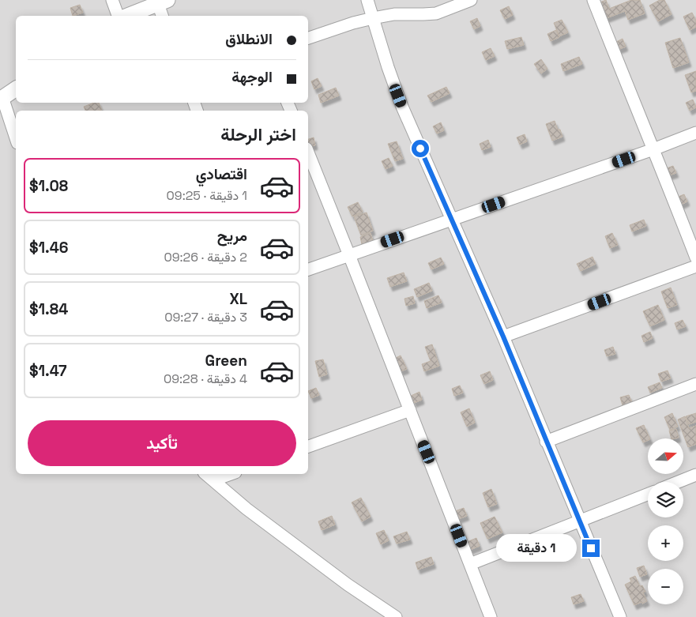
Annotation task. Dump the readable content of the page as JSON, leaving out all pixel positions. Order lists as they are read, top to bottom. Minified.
{"north":"right","page":{"banner":["الانطلاق","الوجهة"],"heading":"اختر الرحلة","list":[{"name":"اقتصادي","note":"1 دقيقة · 09:25","value":"$1.08"},{"name":"مريح","note":"2 دقيقة · 09:26","value":"$1.46"},{"name":"XL","note":"3 دقيقة · 09:27","value":"$1.84"},{"name":"Green","note":"4 دقيقة · 09:28","value":"$1.47"}],"buttons":"تأكيد","map_buttons":["+","−"],"bubble":"1 دقيقة"}}
